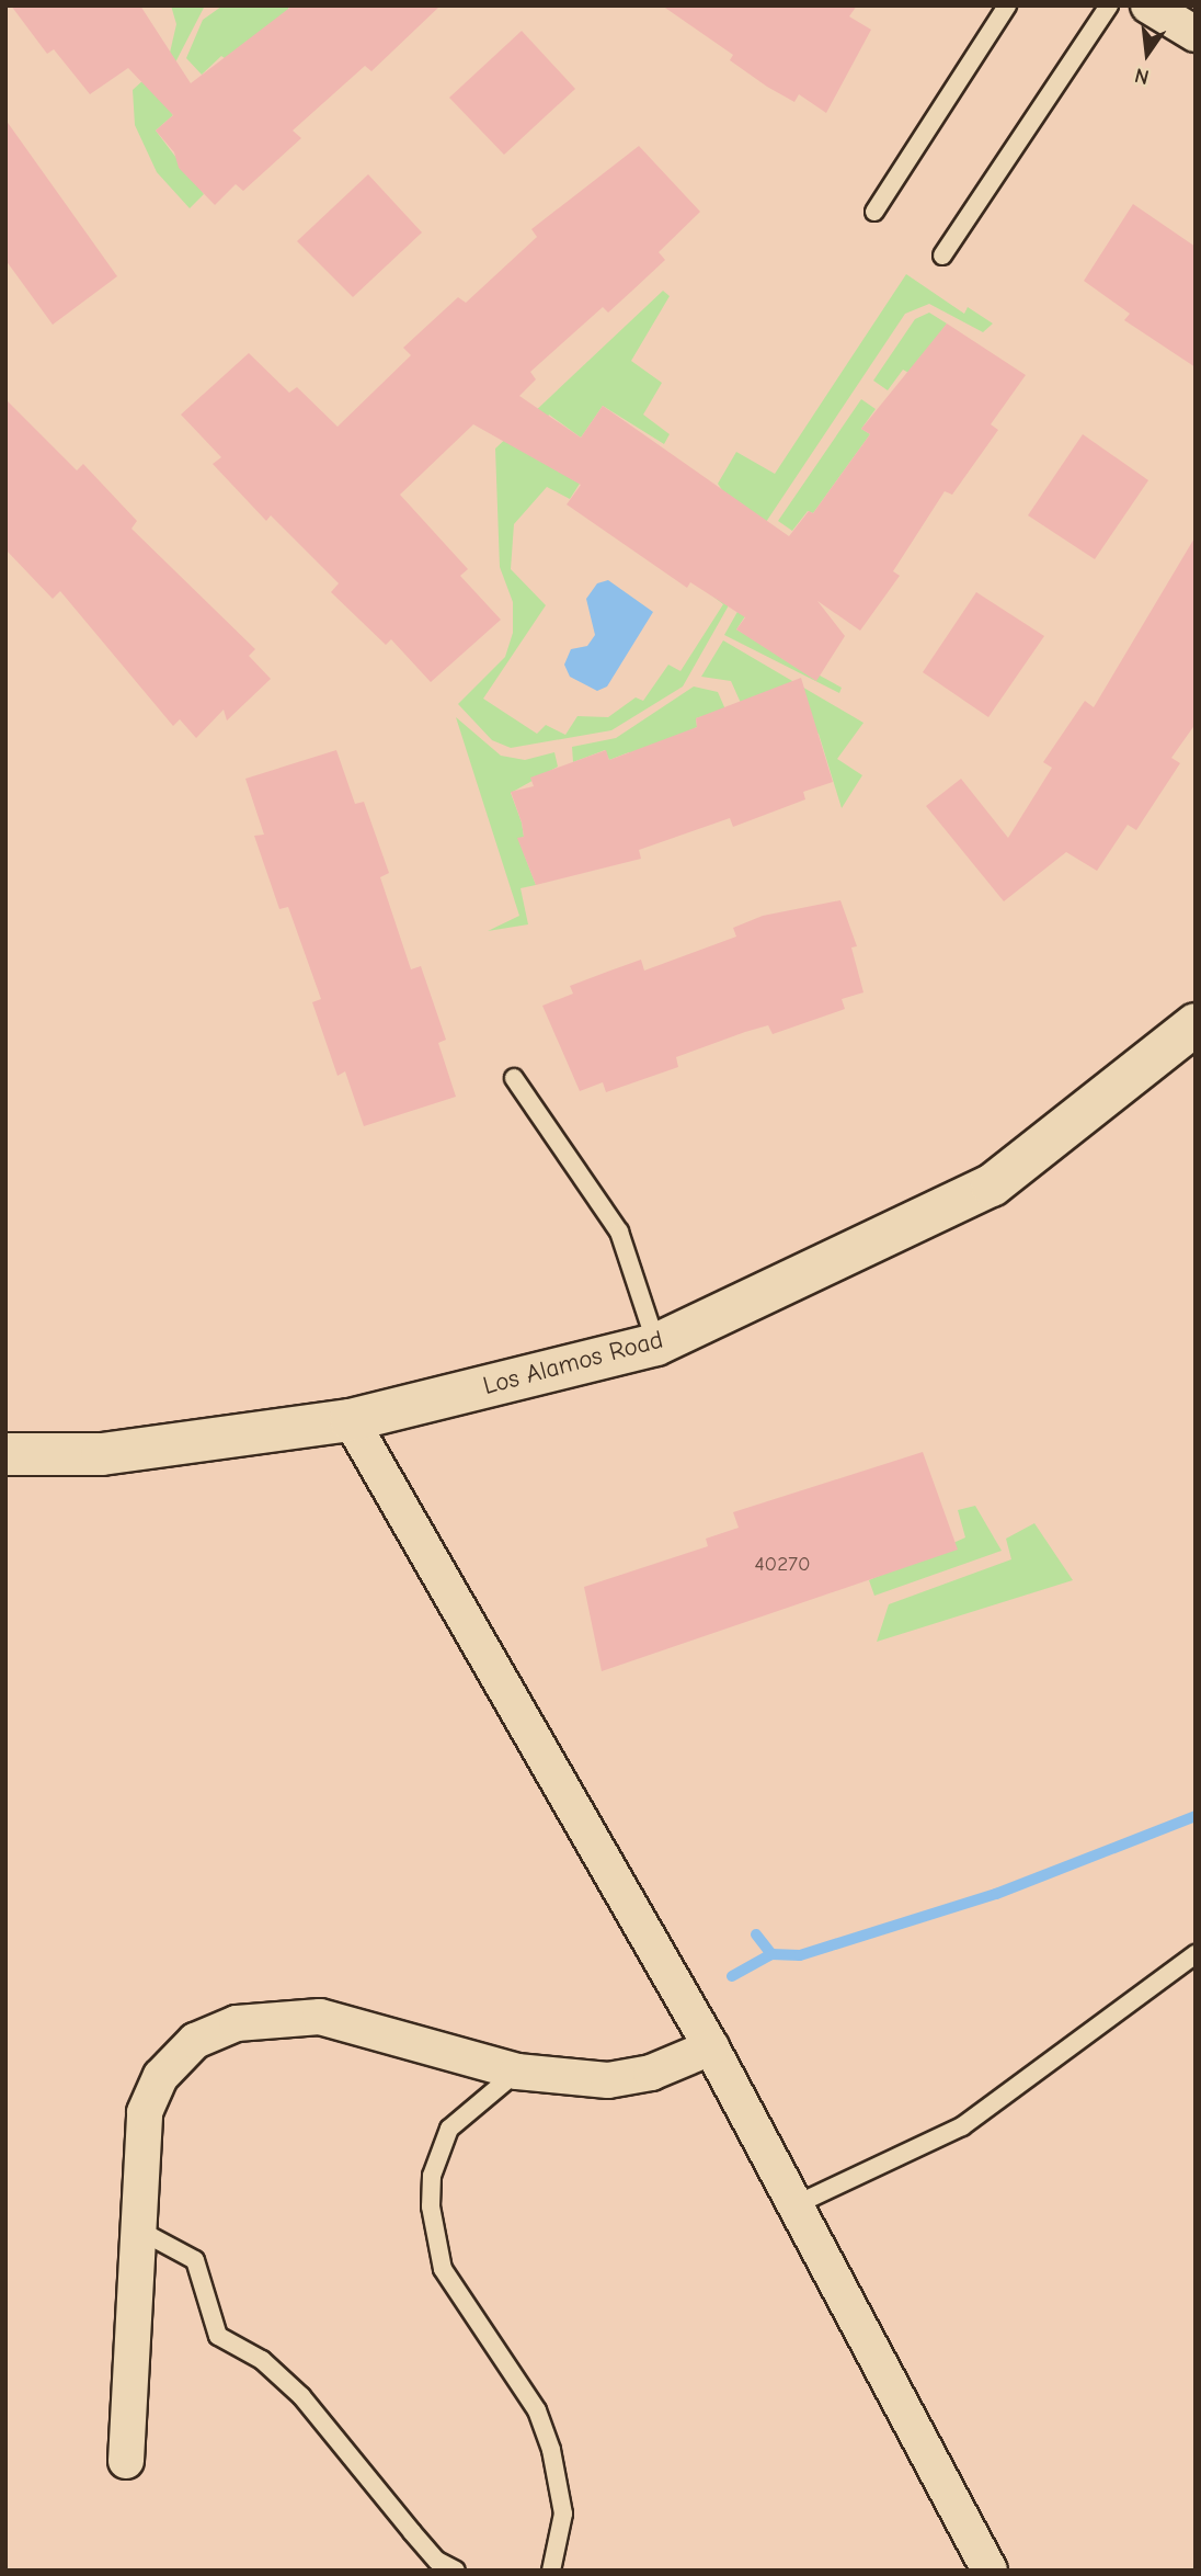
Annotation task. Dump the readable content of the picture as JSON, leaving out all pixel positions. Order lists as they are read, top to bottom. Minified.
{"streets":{"main road":["Los Alamos Road"]},"house_numbers":["40270"],"north":"bottom"}
